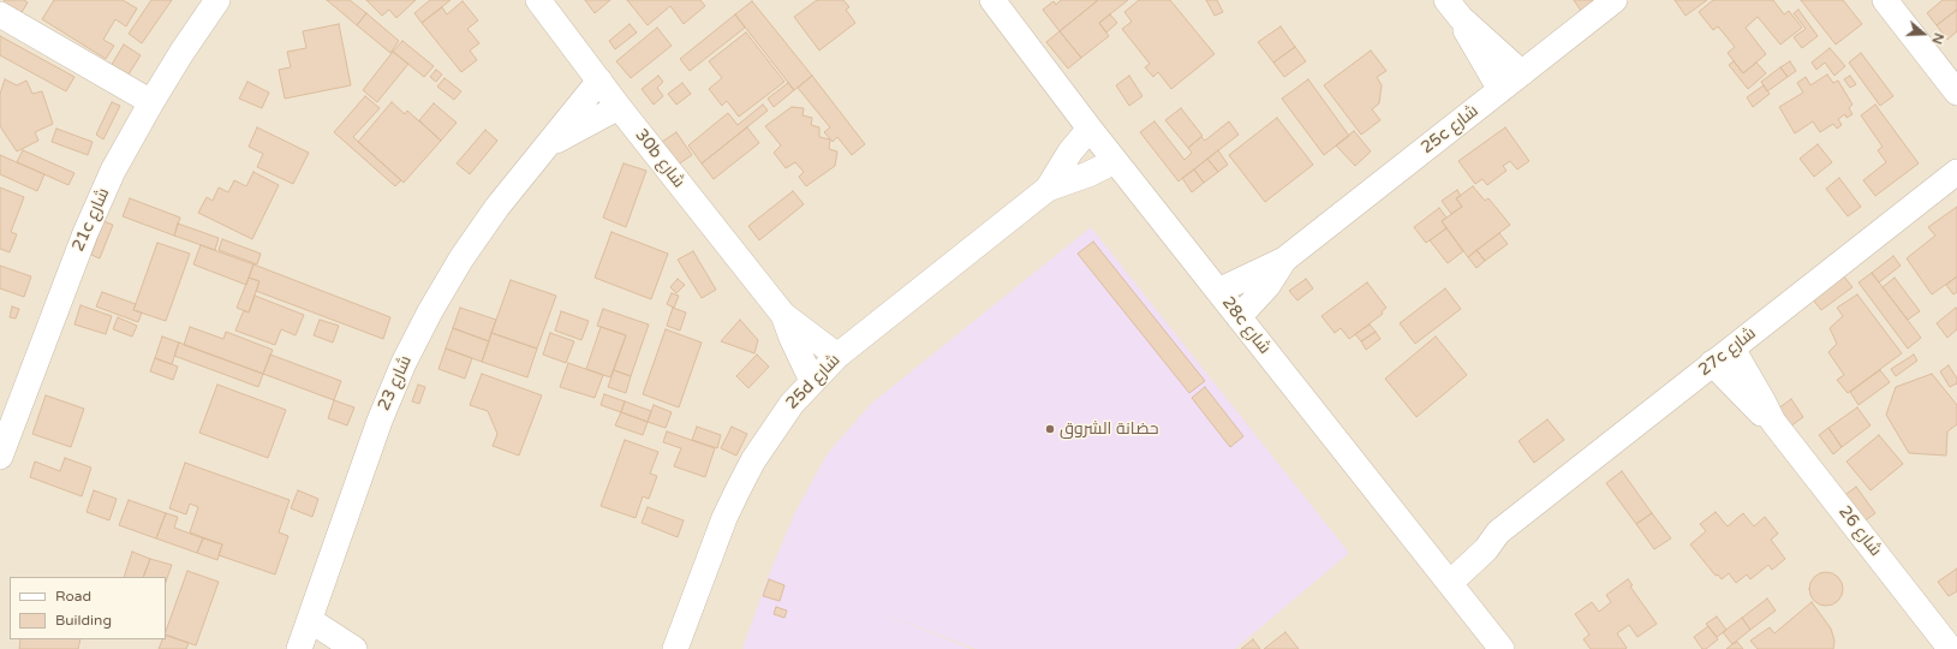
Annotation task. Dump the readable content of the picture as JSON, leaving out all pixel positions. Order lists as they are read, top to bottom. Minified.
{"streets":{"street":["25c شارع","30b شارع","21c شارع","28c شارع","27c شارع","25d شارع","شارع 23","شارع 26"]},"crossings":[["25c شارع","28c شارع"],["30b شارع","25d شارع"],["30b شارع","شارع 23"],["28c شارع","27c شارع"],["28c شارع","25d شارع"],["27c شارع","شارع 26"]],"places":["حضانة الشروق"],"legend":["Road","Building"],"north":"right"}
